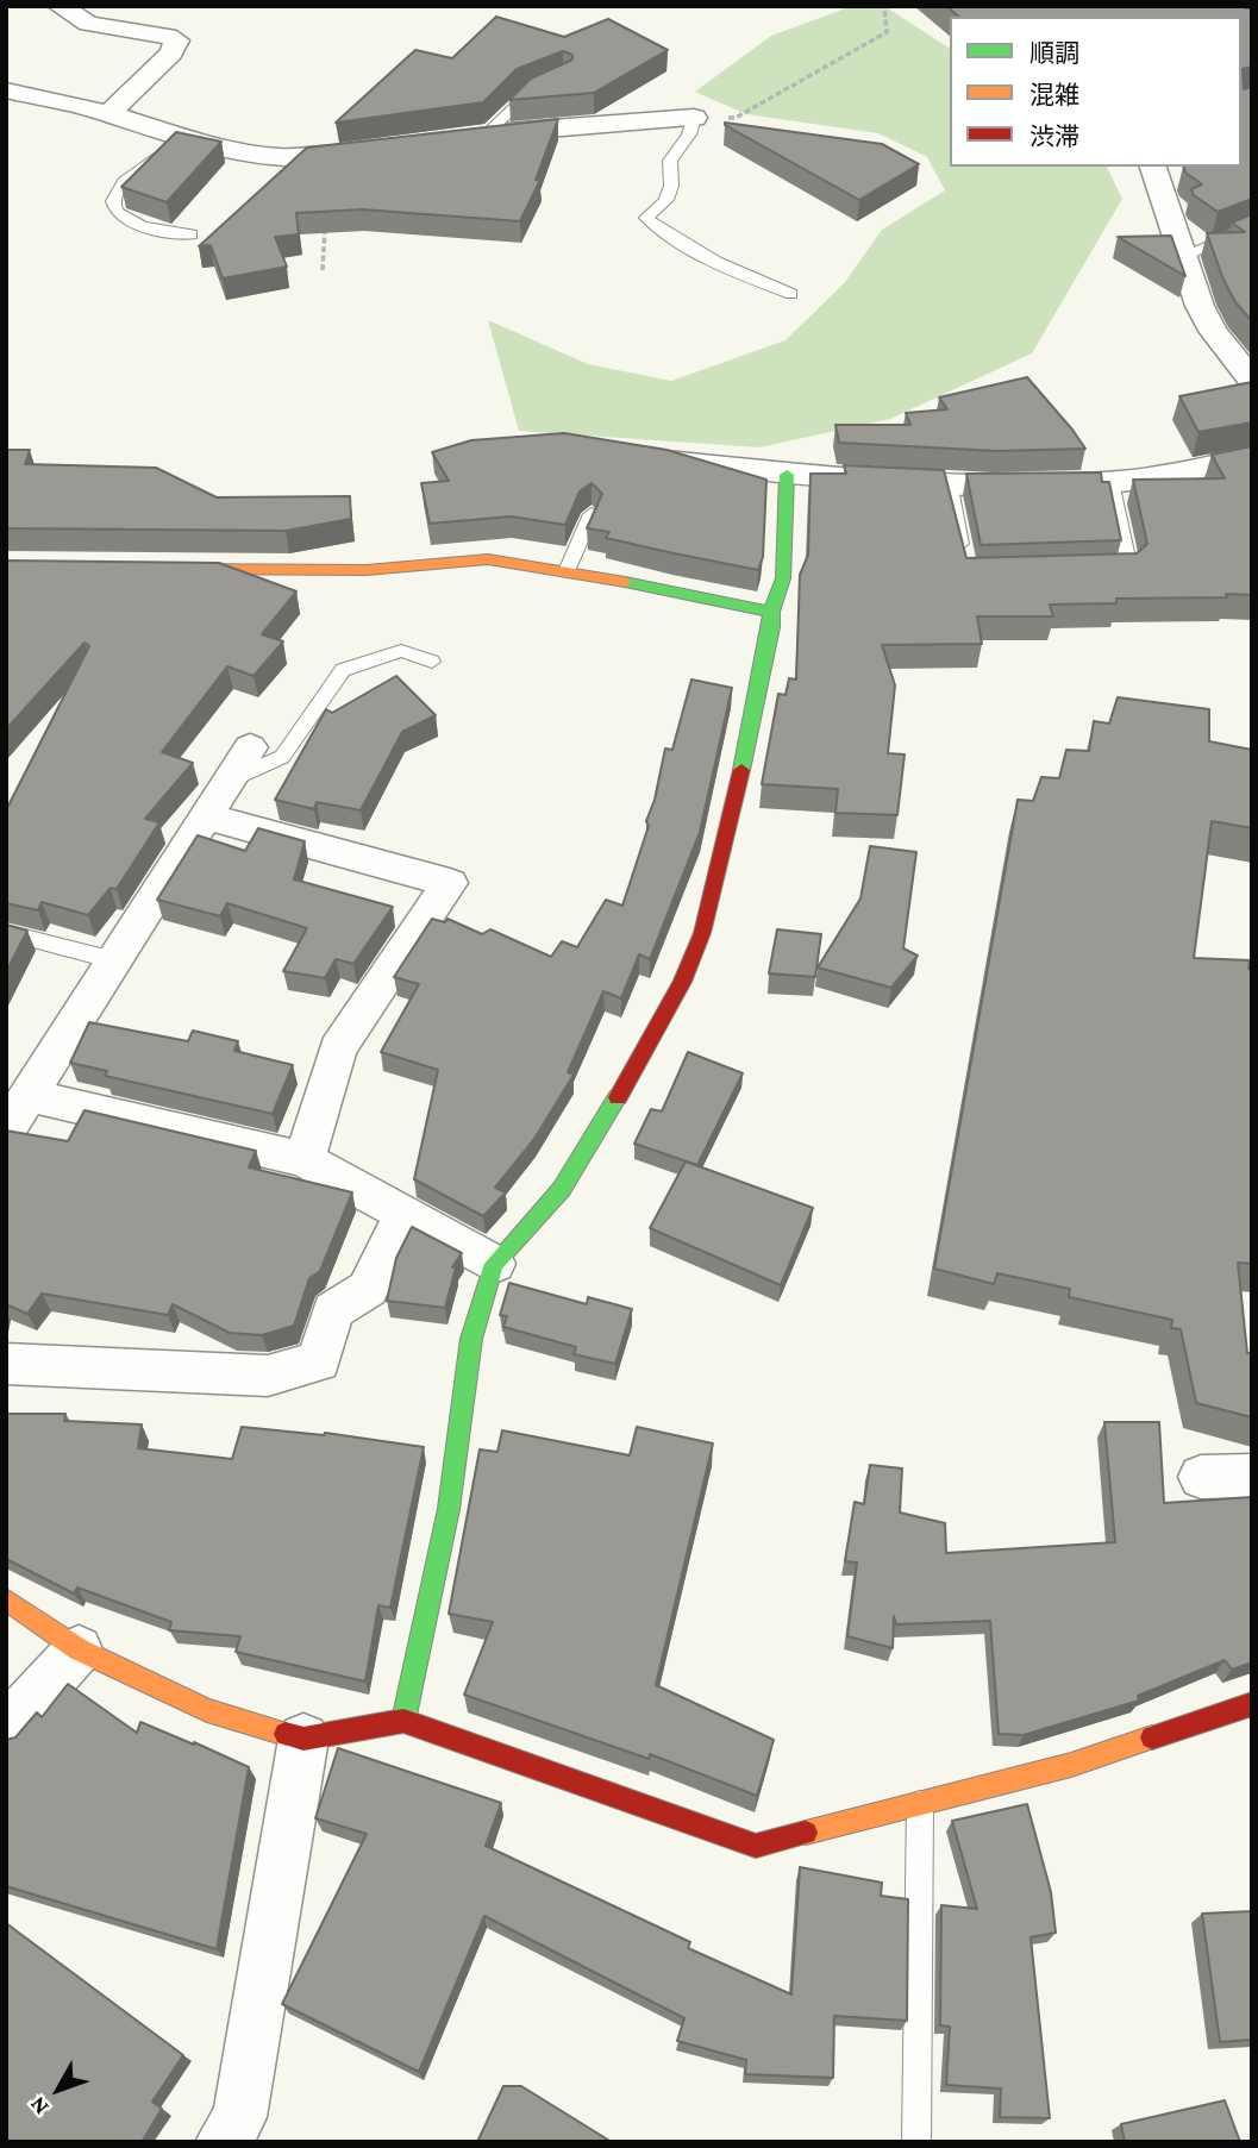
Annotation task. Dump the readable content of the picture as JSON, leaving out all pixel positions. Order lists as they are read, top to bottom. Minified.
{"legend":["順調","混雑","渋滞"],"north":"bottom left"}
